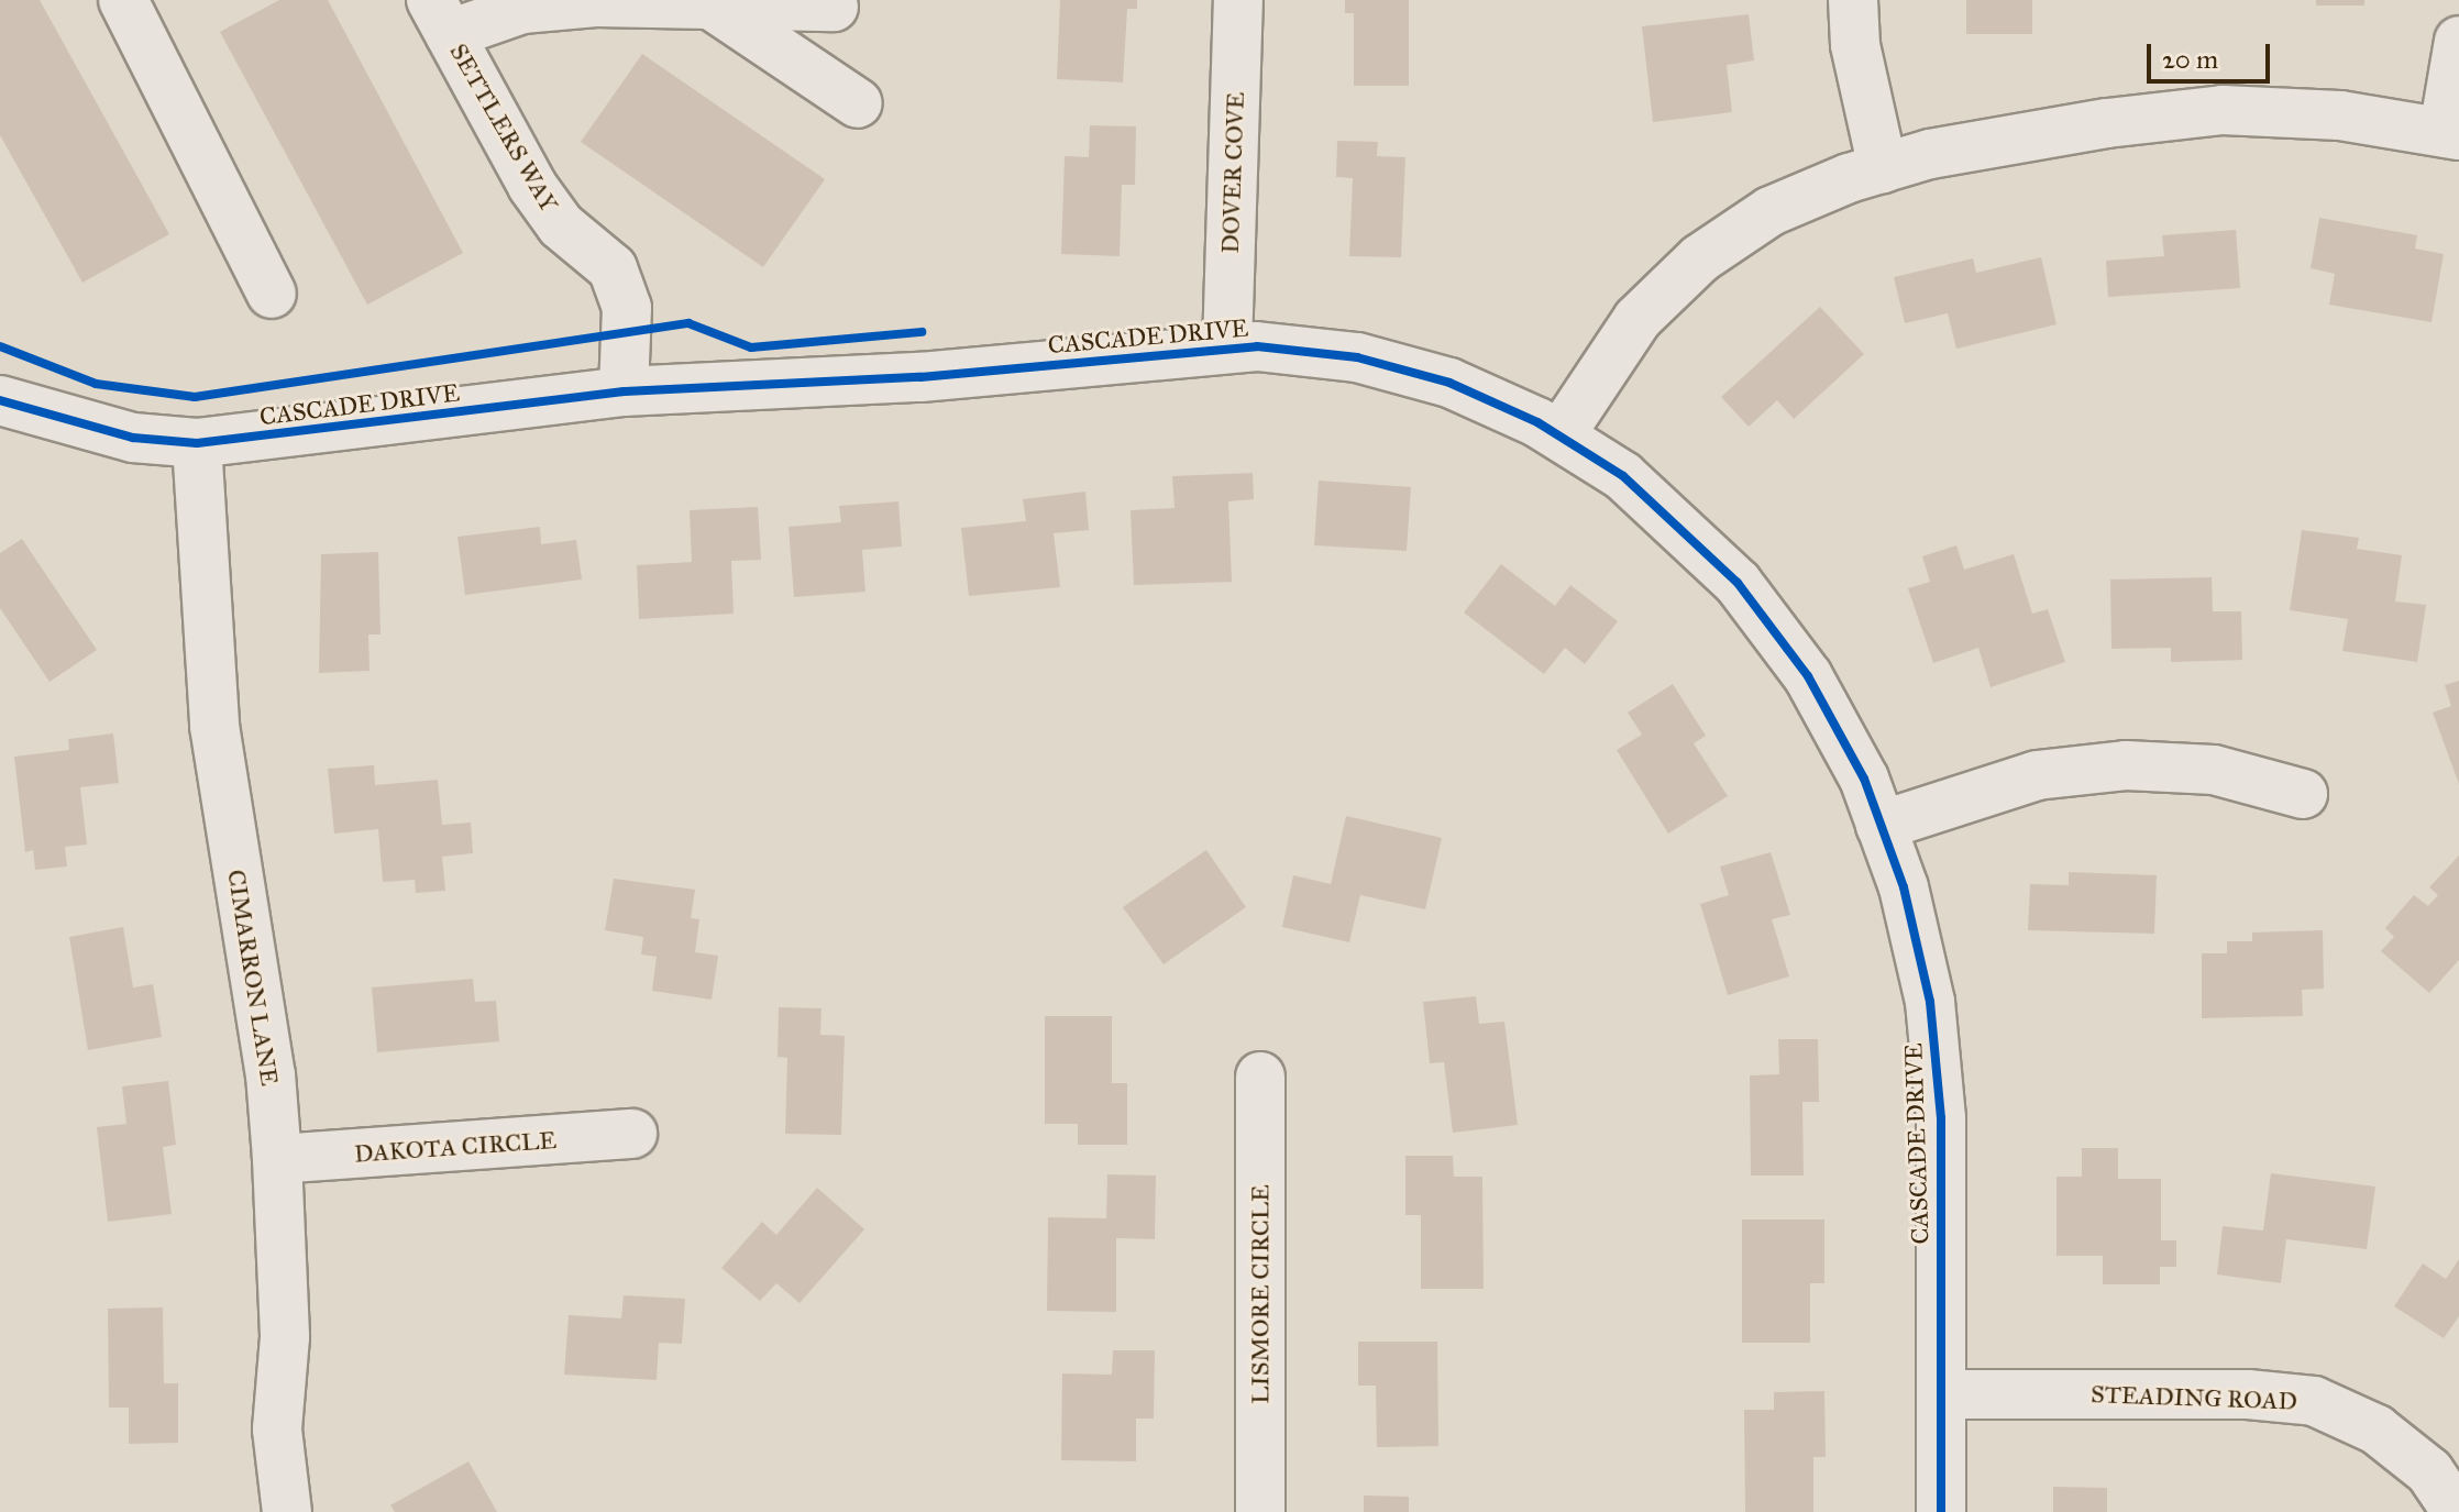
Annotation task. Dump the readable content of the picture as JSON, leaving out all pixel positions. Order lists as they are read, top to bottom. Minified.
{"streets":{"street":["SETTLERS WAY","DOVER COVE","CASCADE DRIVE","CIMARRON LANE","DAKOTA CIRCLE","LISMORE CIRCLE","STEADING ROAD"]},"crossings":[["SETTLERS WAY","CASCADE DRIVE"],["DOVER COVE","CASCADE DRIVE"],["CASCADE DRIVE","CIMARRON LANE"],["CASCADE DRIVE","STEADING ROAD"],["CIMARRON LANE","DAKOTA CIRCLE"]],"scale_bar":"20 m"}
